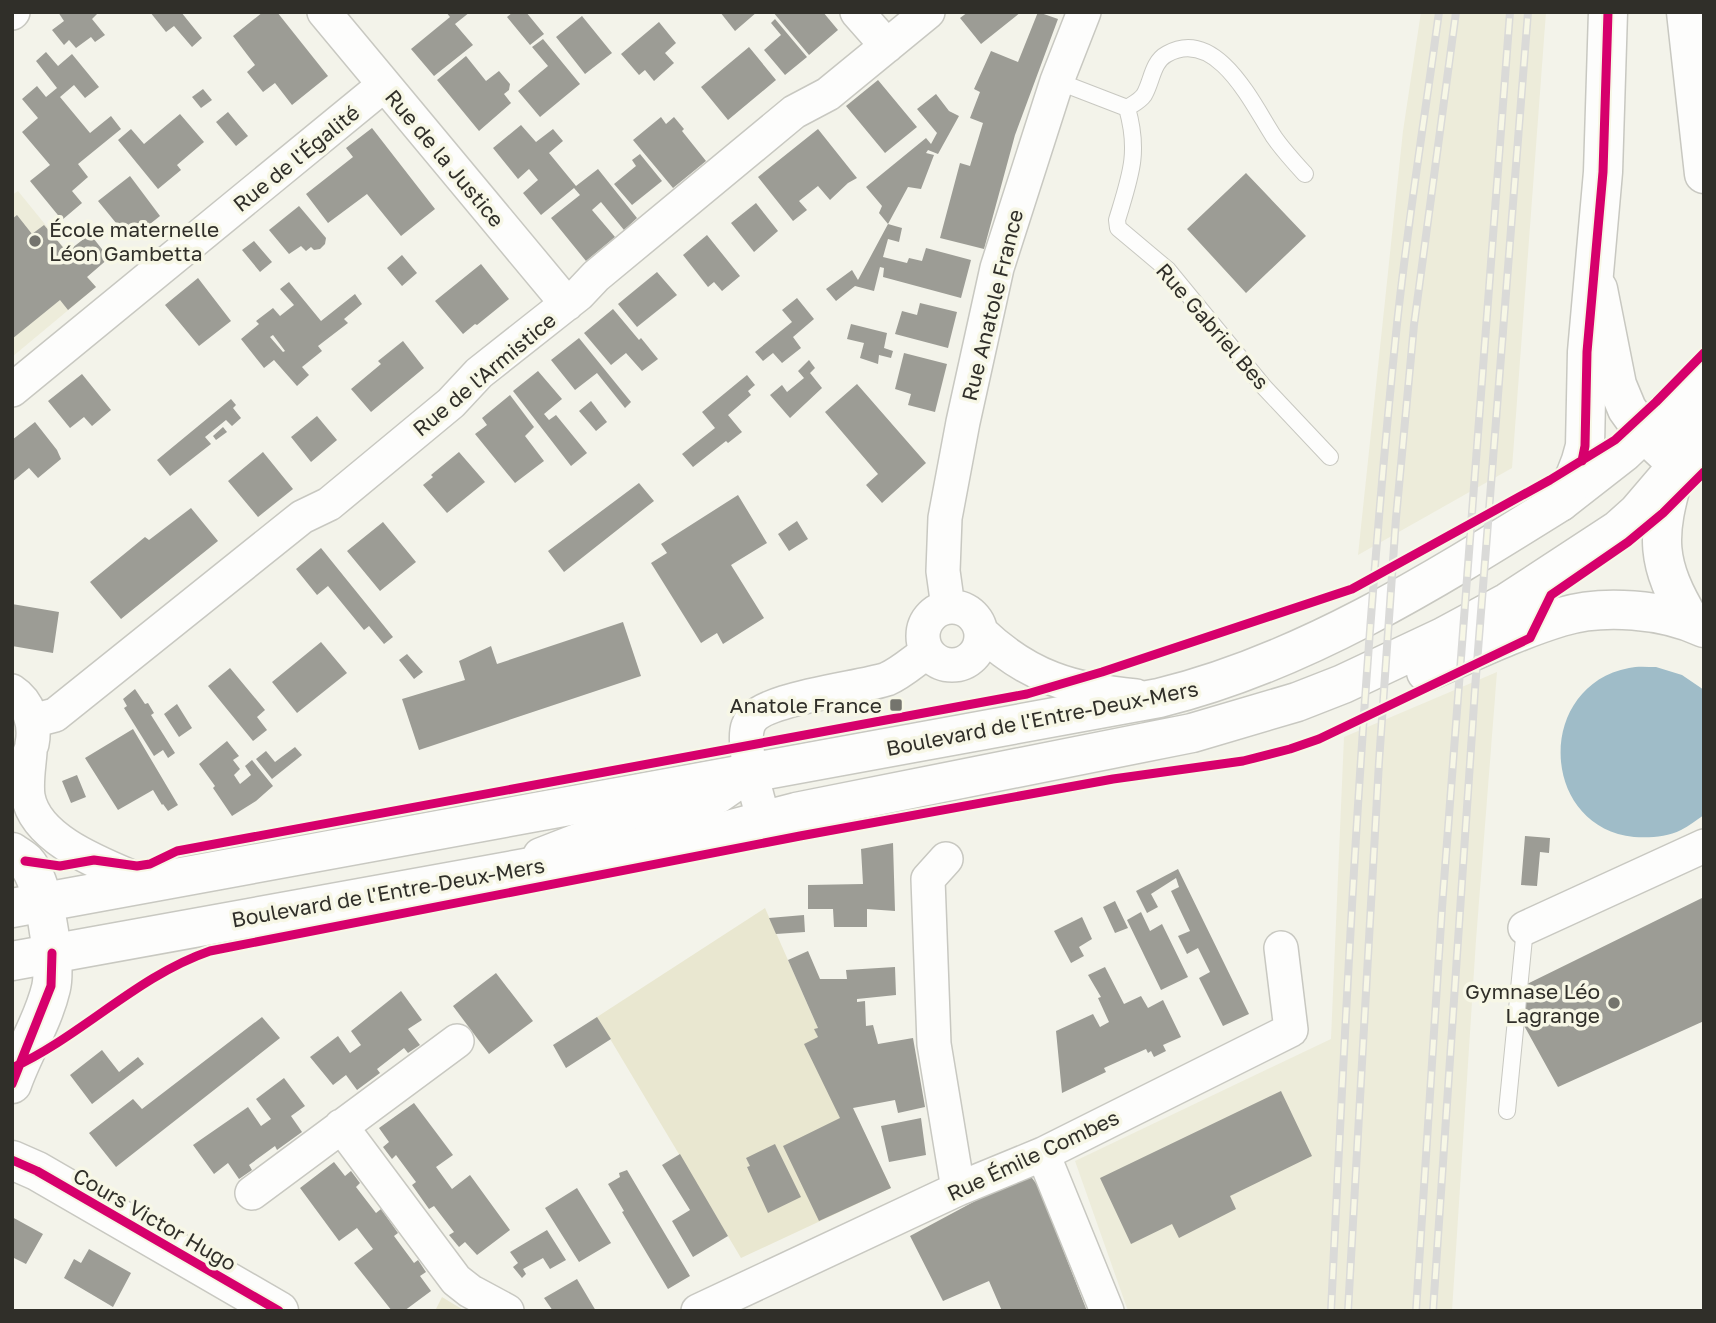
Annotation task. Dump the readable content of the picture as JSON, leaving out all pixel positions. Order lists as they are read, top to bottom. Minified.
{"streets":{"main road":["Boulevard de l'Entre-Deux-Mers","Cours Victor Hugo"],"street":["Rue de l'Égalité","Rue de la Justice","Rue Anatole France","Rue de l'Armistice","Rue Émile Combes"],"lane":["Rue Gabriel Bes"]},"crossings":[["Rue de l'Égalité","Rue de la Justice"],["Rue de la Justice","Rue de l'Armistice"]],"places":{"other":["École maternelle Léon Gambetta","Gymnase Léo Lagrange"],"transit":["Anatole France"]}}
